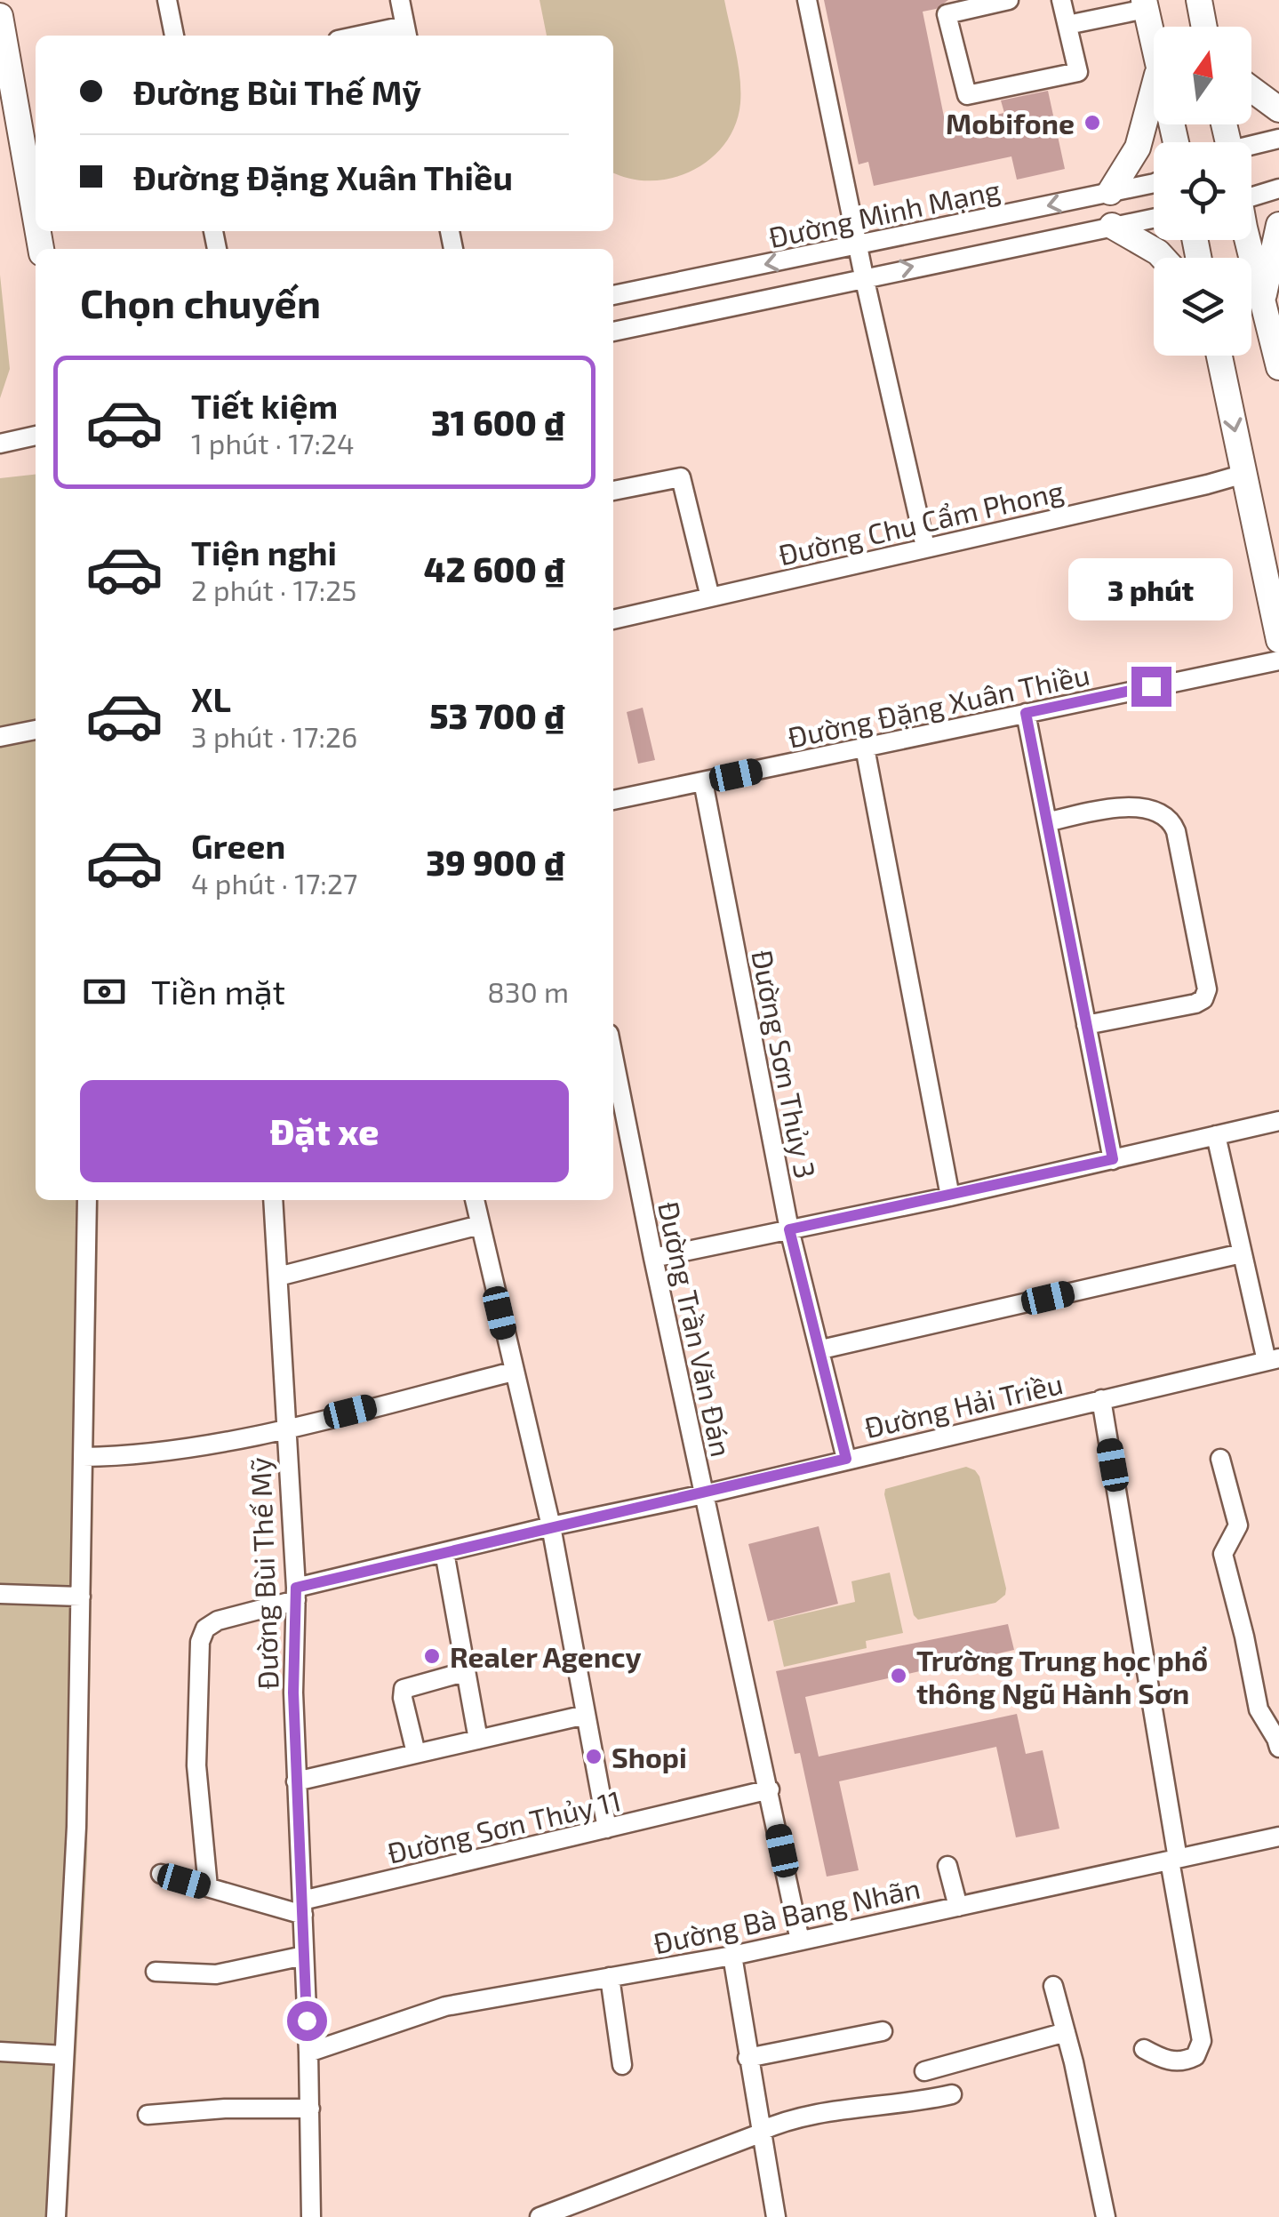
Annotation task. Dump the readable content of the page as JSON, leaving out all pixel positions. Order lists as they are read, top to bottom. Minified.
{"streets":{"street":["Đường Minh Mạng","Đường Chu Cẩm Phong","Đường Đặng Xuân Thiều","Đường Sơn Thủy 3","Đường Trần Văn Đán","Đường Hải Triều","Đường Bùi Thế Mỹ","Đường Sơn Thủy 11","Đường Bà Bang Nhãn"]},"crossings":[["Đường Đặng Xuân Thiều","Đường Sơn Thủy 3"],["Đường Sơn Thủy 3","Đường Hải Triều"],["Đường Trần Văn Đán","Đường Hải Triều"],["Đường Trần Văn Đán","Đường Sơn Thủy 11"],["Đường Trần Văn Đán","Đường Bà Bang Nhãn"],["Đường Hải Triều","Đường Bùi Thế Mỹ"],["Đường Bùi Thế Mỹ","Đường Sơn Thủy 11"],["Đường Bùi Thế Mỹ","Đường Bà Bang Nhãn"]],"places":["Mobifone","Realer Agency","Trường Trung học phổ thông Ngũ Hành Sơn","Shopi"],"north":"top","page":{"banner":["Đường Bùi Thế Mỹ","Đường Đặng Xuân Thiều"],"heading":"Chọn chuyến","list":[{"name":"Tiết kiệm","note":"1 phút · 17:24","value":"31 600 ₫"},{"name":"Tiện nghi","note":"2 phút · 17:25","value":"42 600 ₫"},{"name":"XL","note":"3 phút · 17:26","value":"53 700 ₫"},{"name":"Green","note":"4 phút · 17:27","value":"39 900 ₫"}],"bubble":"3 phút","pay":["Tiền mặt","830 m"],"buttons":"Đặt xe"}}
